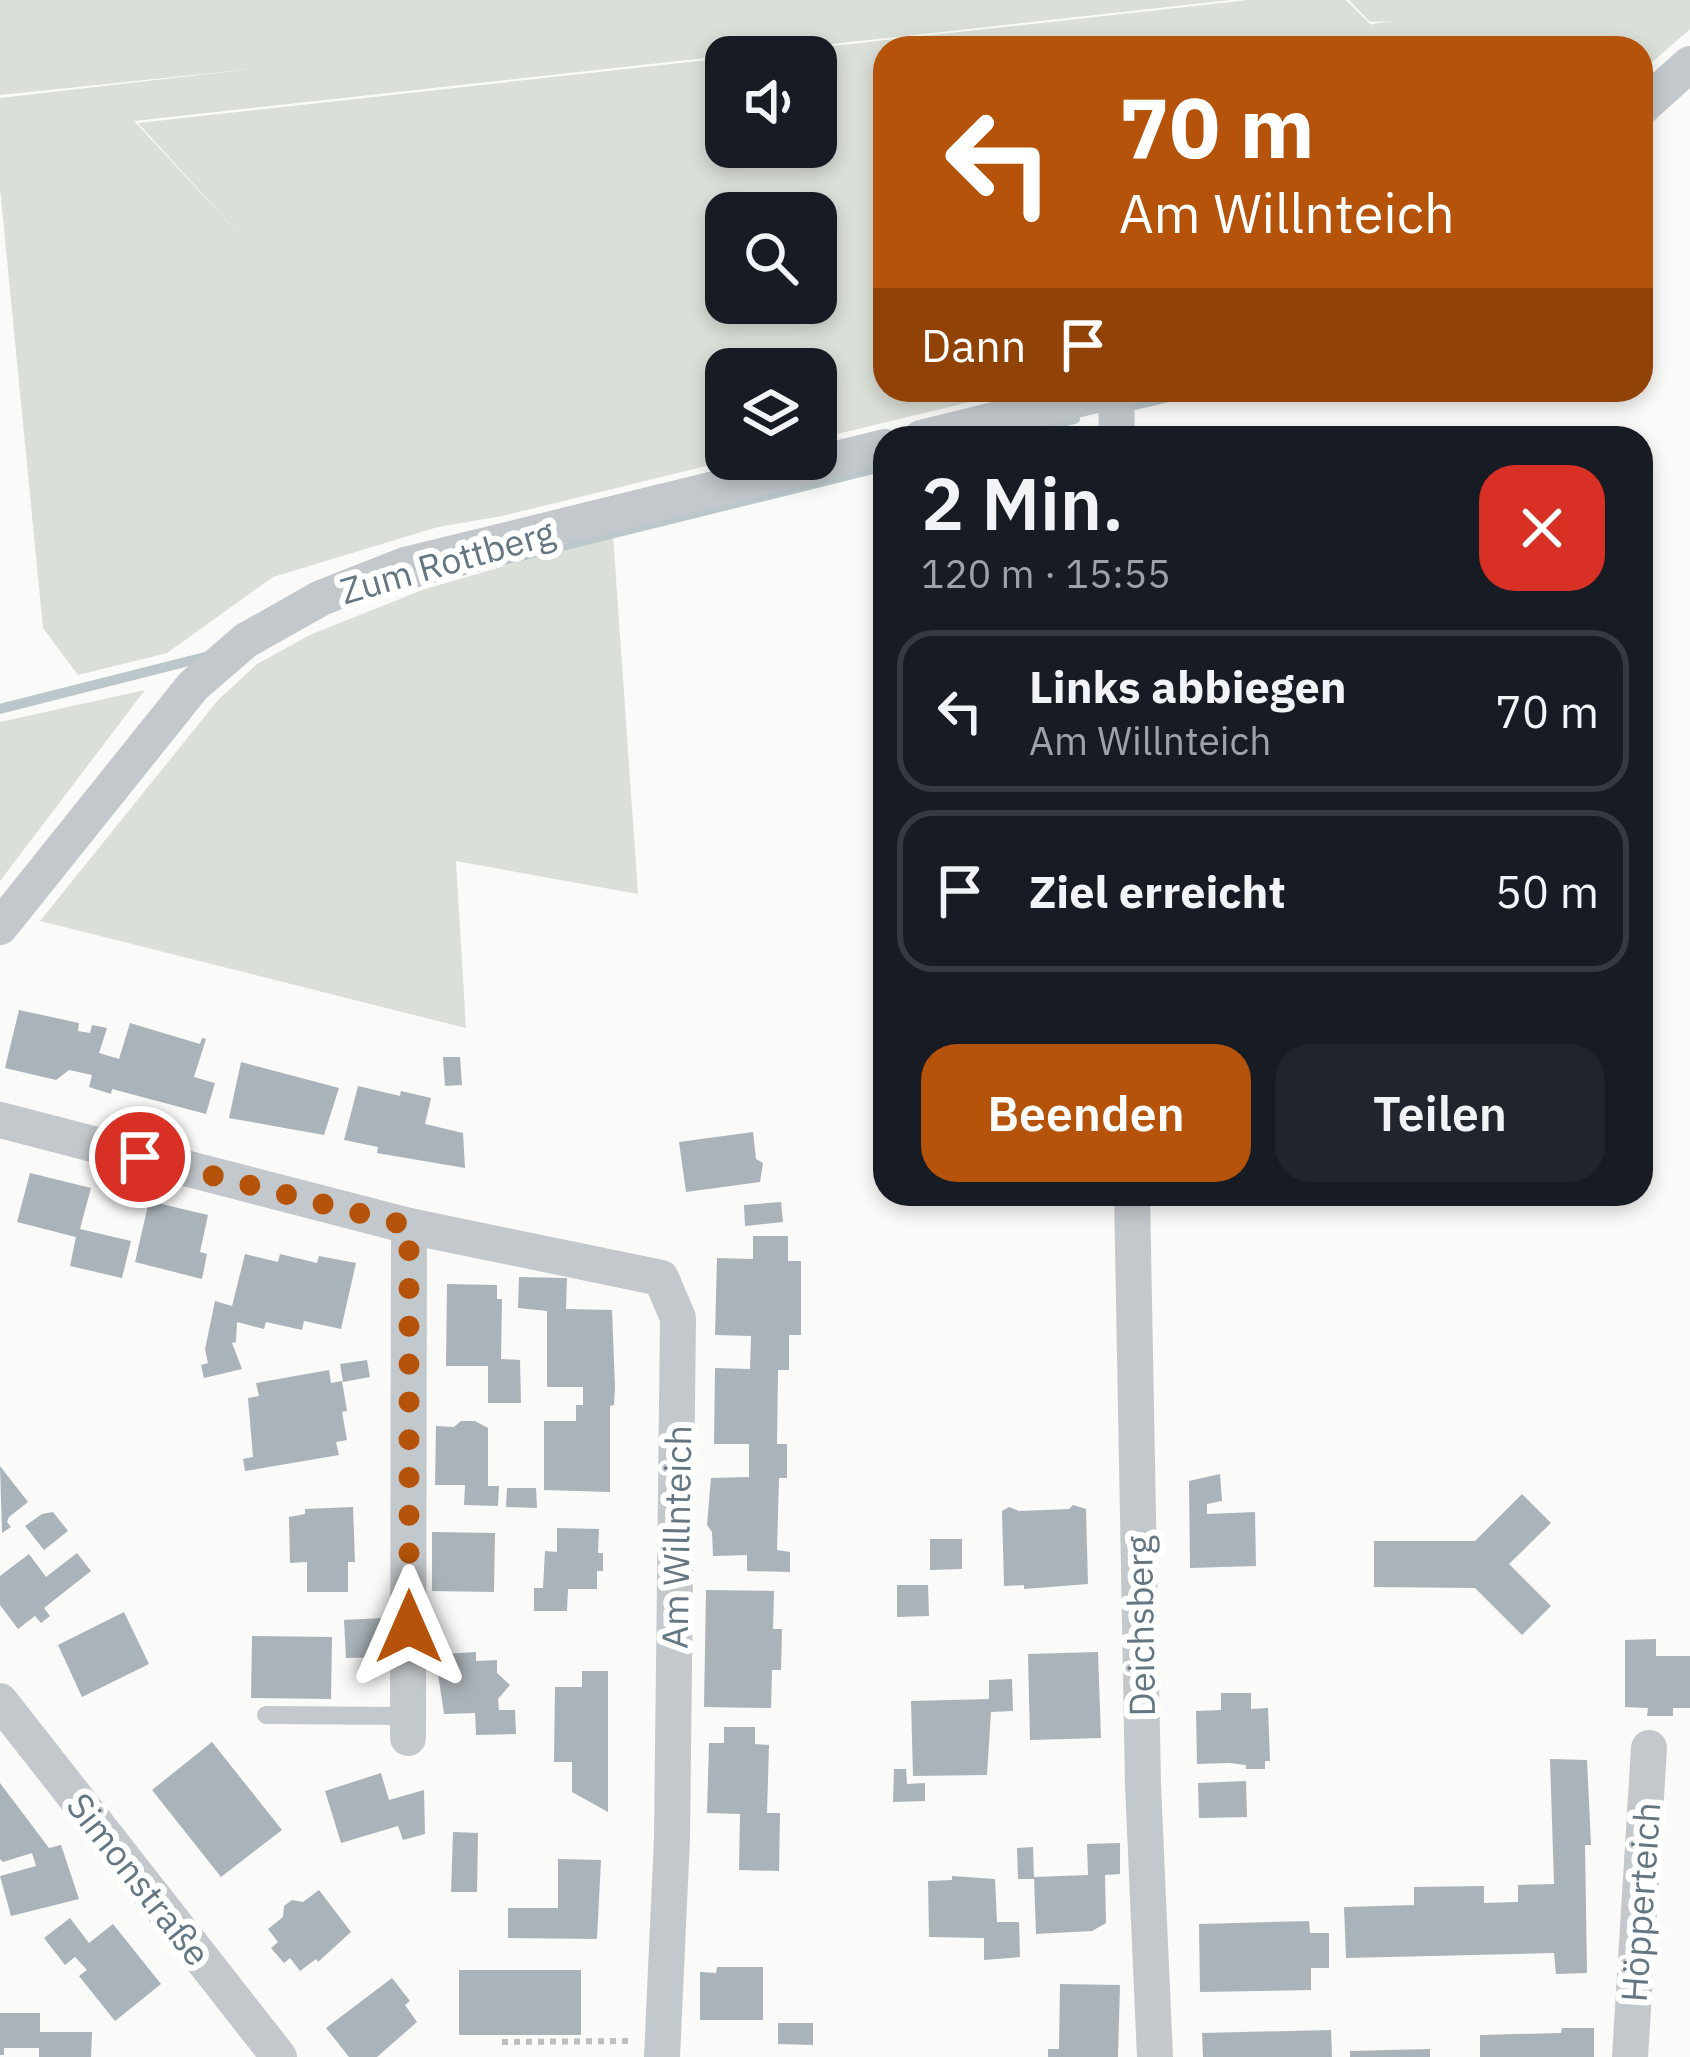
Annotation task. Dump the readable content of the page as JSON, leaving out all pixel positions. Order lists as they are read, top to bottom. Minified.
{"streets":{"street":["Zum Rottberg","Am Willnteich","Deichsberg","Simonstraße","Höpperteich"]},"page":{"turn":["70 m","Am Willnteich"],"then":"Dann","heading":["2 Min.","120 m · 15:55"],"list":[{"name":"Links abbiegen","note":"Am Willnteich","value":"70 m"},{"name":"Ziel erreicht","value":"50 m"}],"buttons":["Beenden","Teilen"]}}
